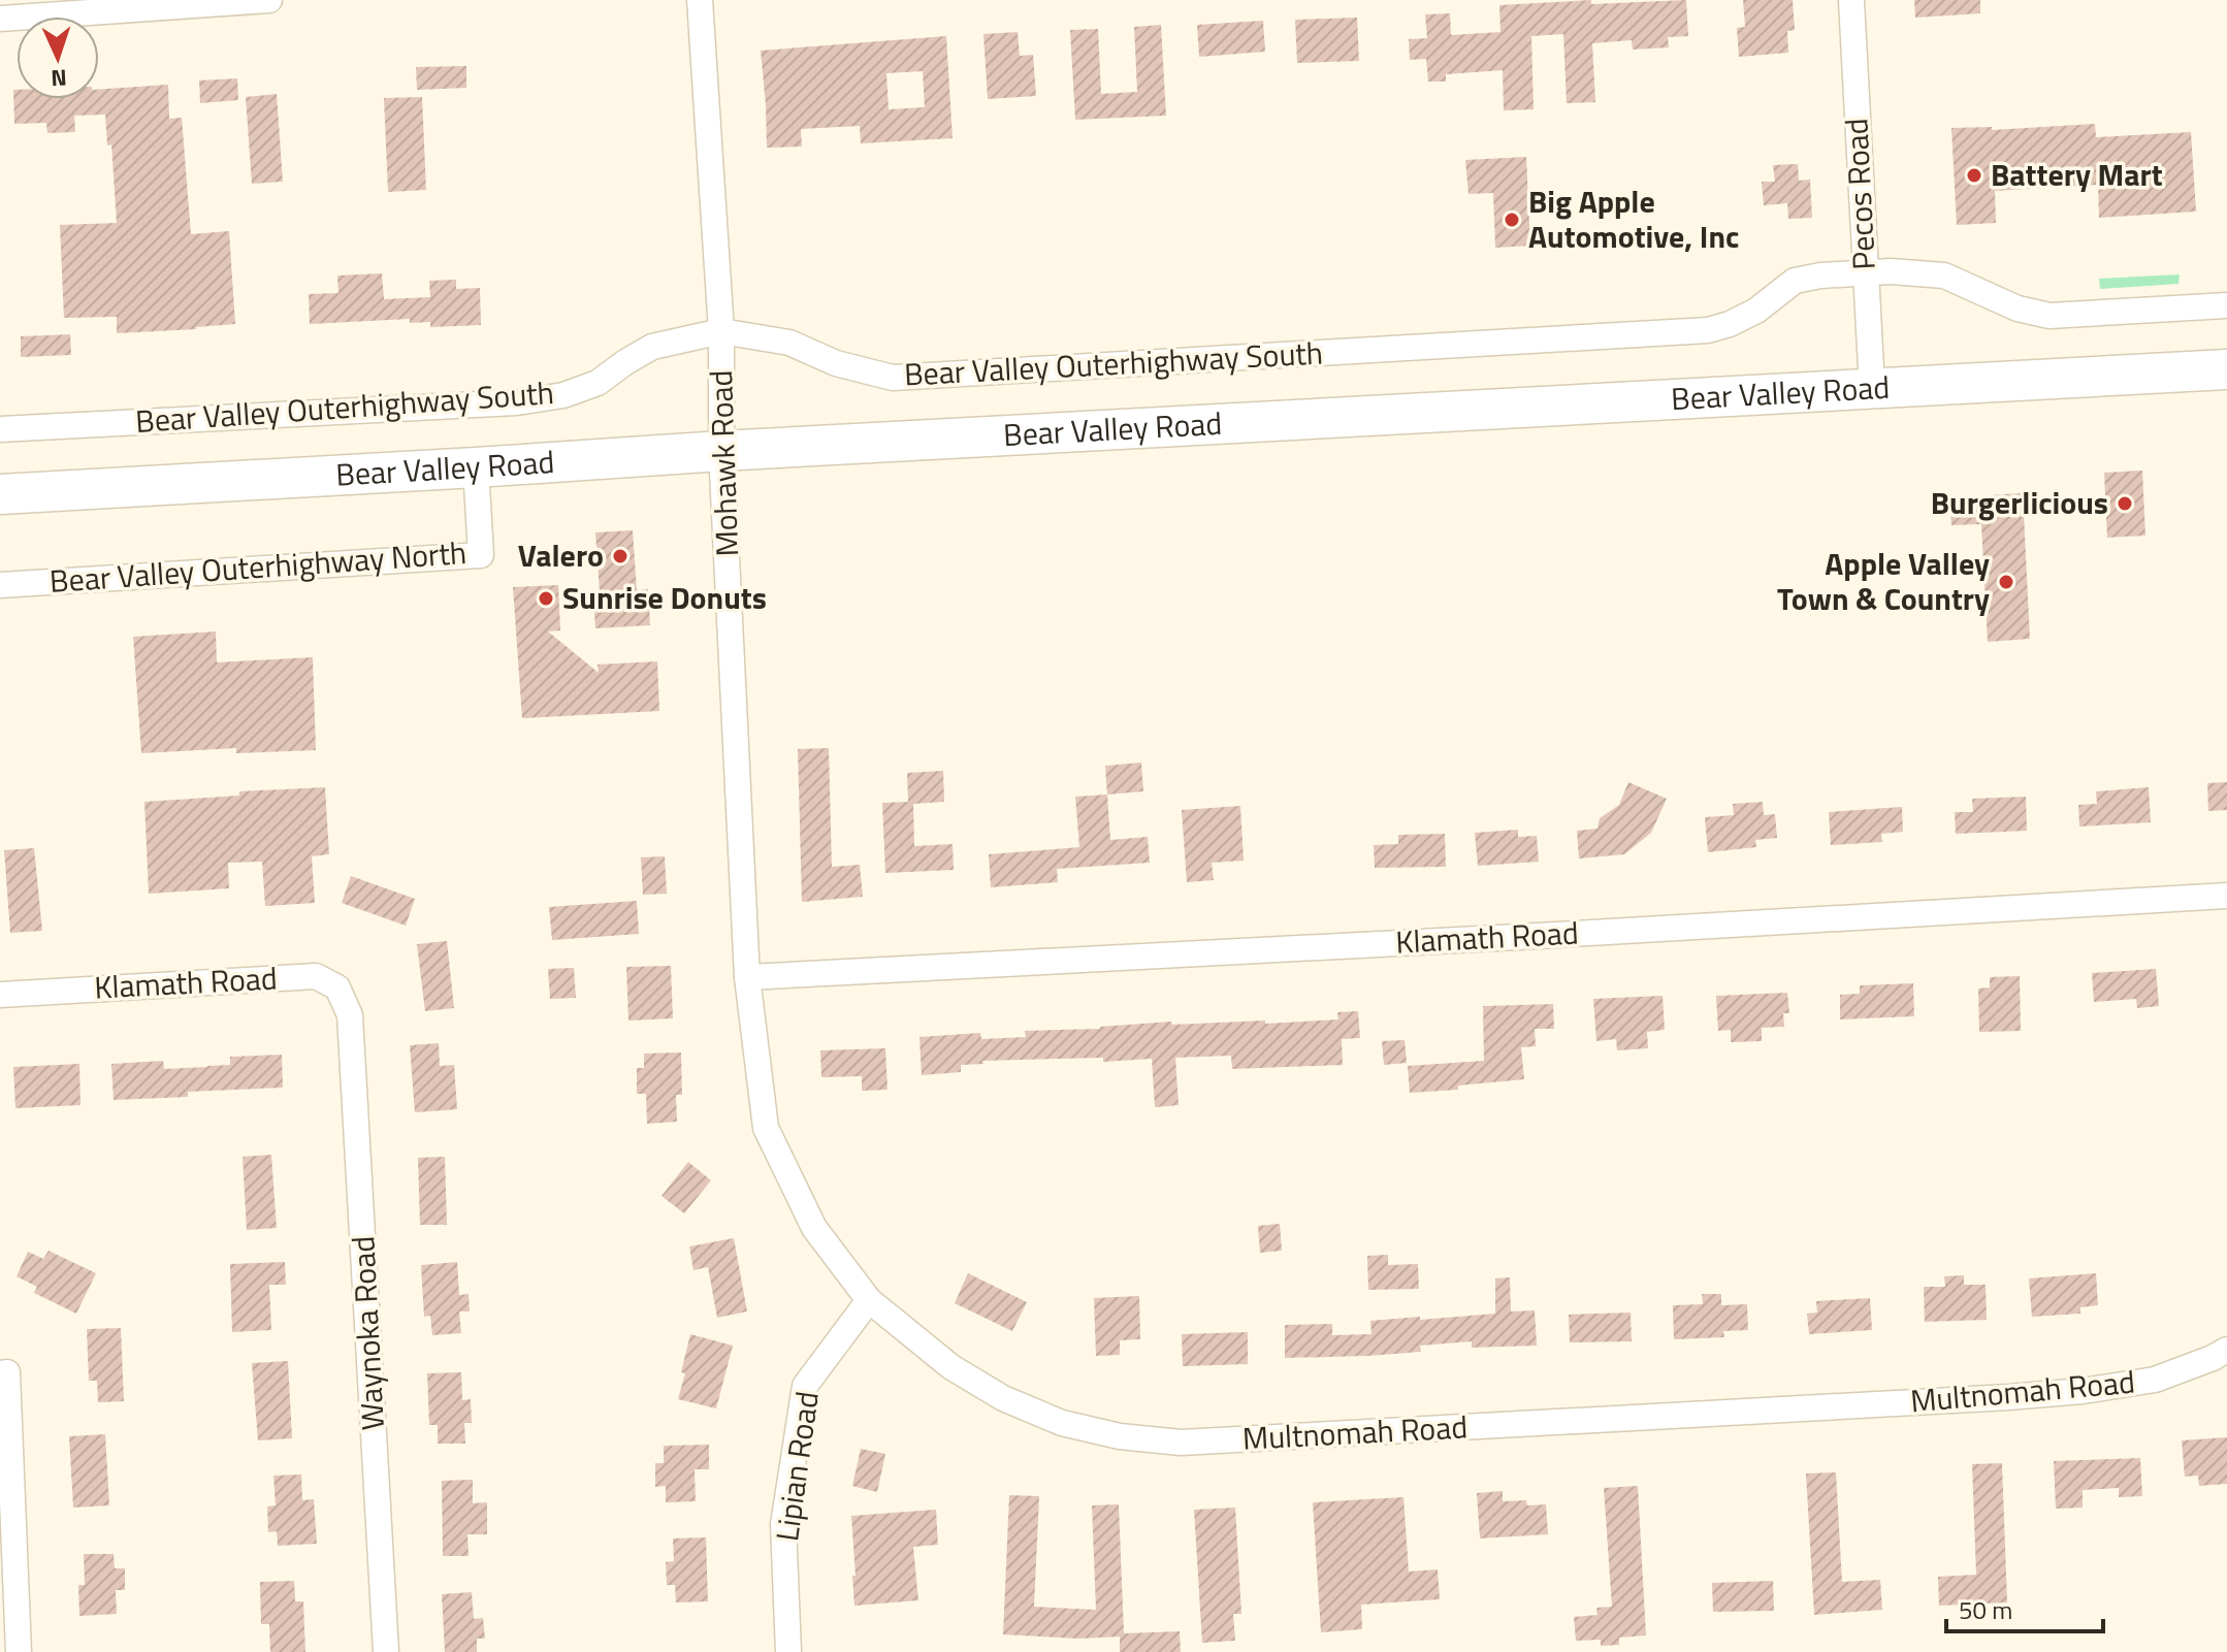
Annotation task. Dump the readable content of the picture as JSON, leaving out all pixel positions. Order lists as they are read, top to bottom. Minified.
{"streets":{"main road":["Bear Valley Road"],"street":["Pecos Road","Bear Valley Outerhighway South","Mohawk Road","Bear Valley Outerhighway North","Klamath Road","Waynoka Road","Multnomah Road","Lipian Road"]},"crossings":[["Pecos Road","Bear Valley Outerhighway South"],["Pecos Road","Bear Valley Road"],["Bear Valley Outerhighway South","Mohawk Road"],["Bear Valley Road","Mohawk Road"],["Bear Valley Road","Bear Valley Outerhighway North"],["Mohawk Road","Klamath Road"],["Mohawk Road","Multnomah Road"],["Klamath Road","Waynoka Road"],["Klamath Road","Multnomah Road"],["Multnomah Road","Lipian Road"]],"places":["Battery Mart","Big Apple Automotive, Inc","Burgerlicious","Valero","Apple Valley Town & Country","Sunrise Donuts"],"scale_bar":"50 m","north":"bottom"}
